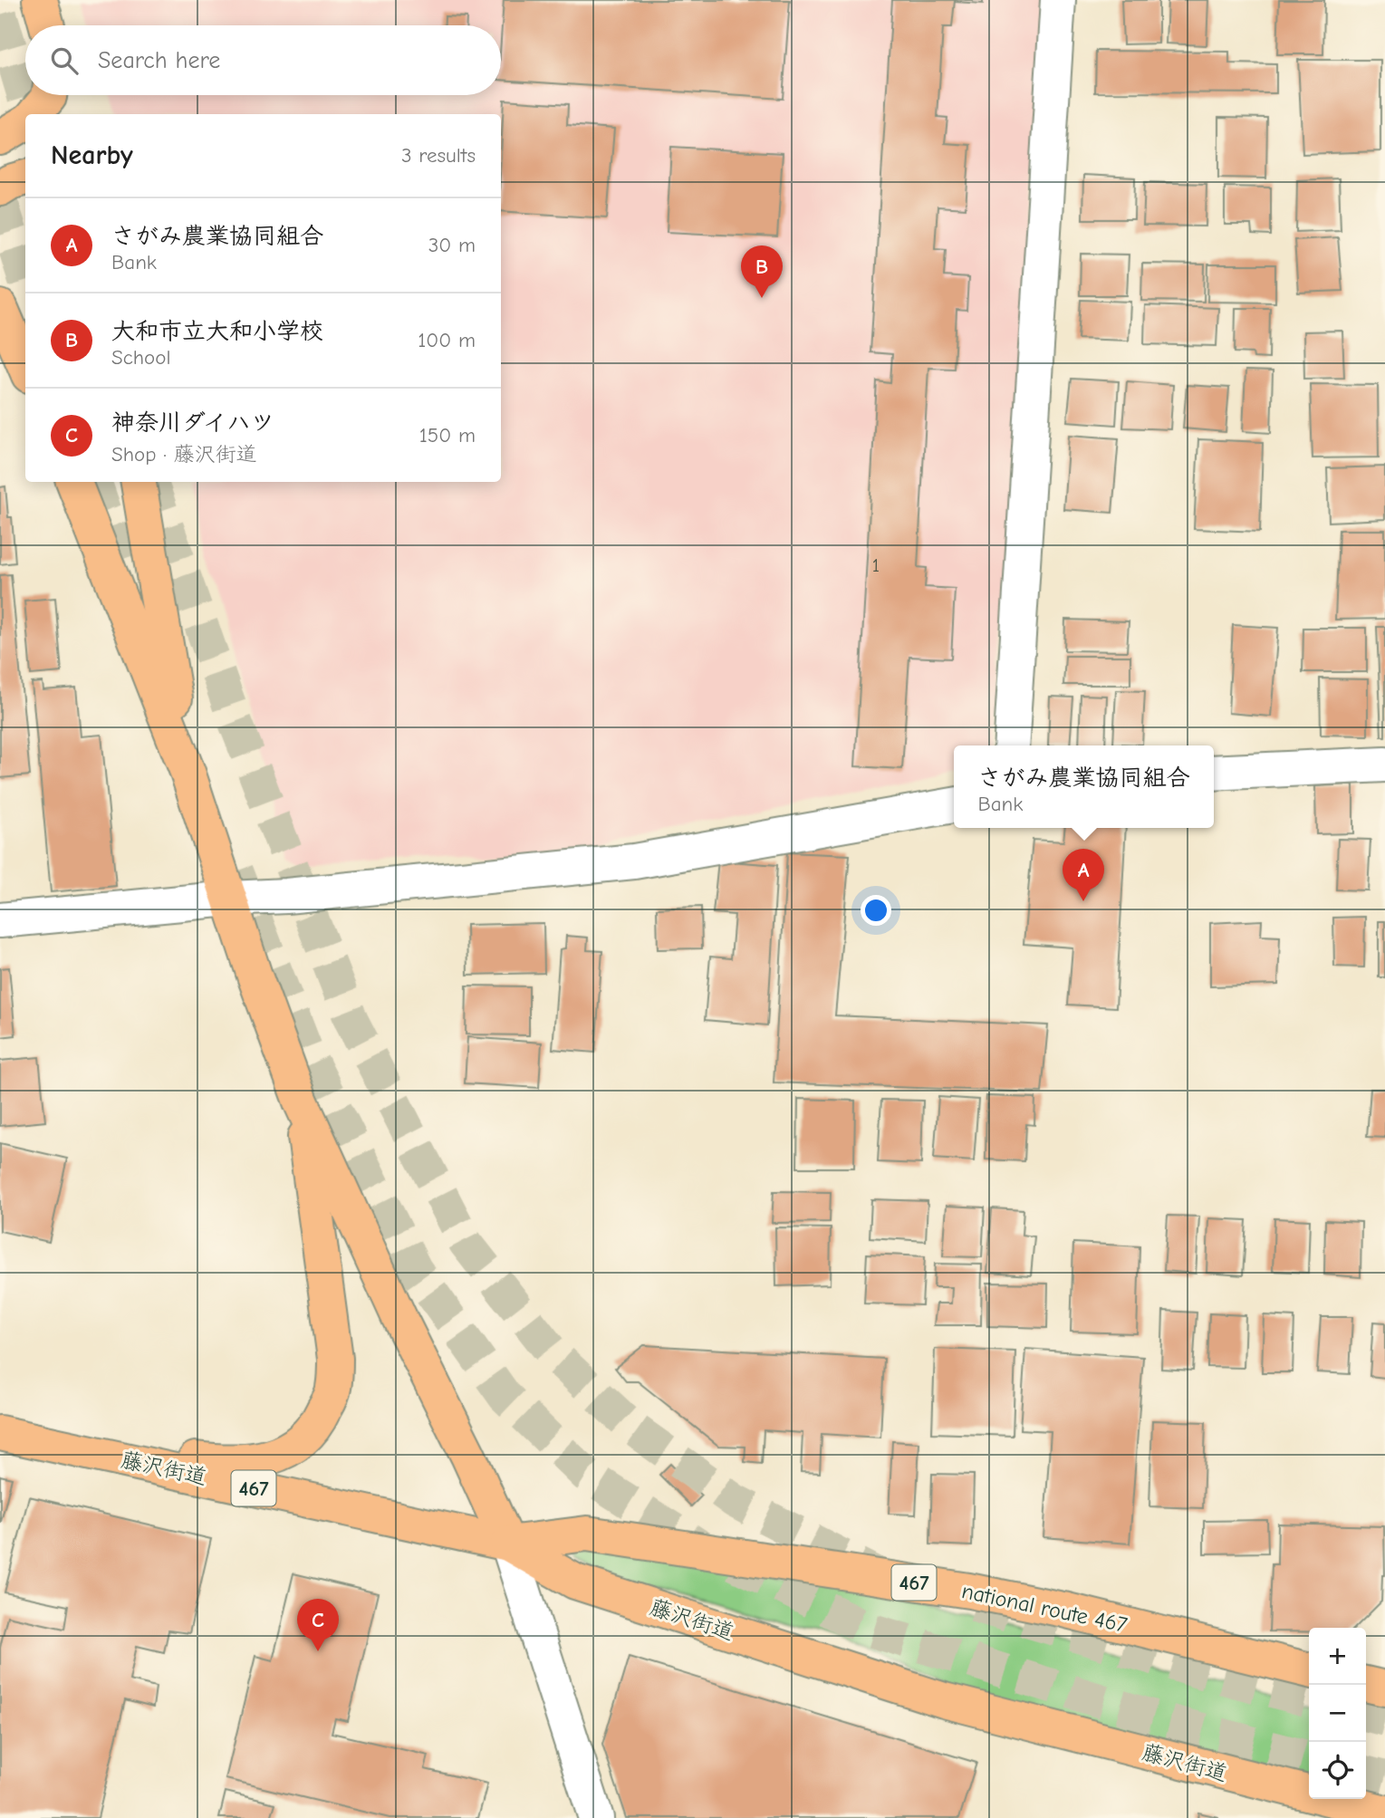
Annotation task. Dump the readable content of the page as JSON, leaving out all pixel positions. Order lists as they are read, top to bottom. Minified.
{"streets":{"highway":["藤沢街道","467","national route 467"]},"crossings":[["藤沢街道","national route 467"]],"house_numbers":["1"],"page":{"search":"Search here","heading":["Nearby","3 results"],"list":[{"mark":"A","name":"さがみ農業協同組合","note":"Bank","value":"30 m"},{"mark":"B","name":"大和市立大和小学校","note":"School","value":"100 m"},{"mark":"C","name":"神奈川ダイハツ","note":"Shop · 藤沢街道","value":"150 m"}],"pins":["B","A","C"],"popup":["さがみ農業協同組合","Bank"],"map_buttons":["+","−"]}}
